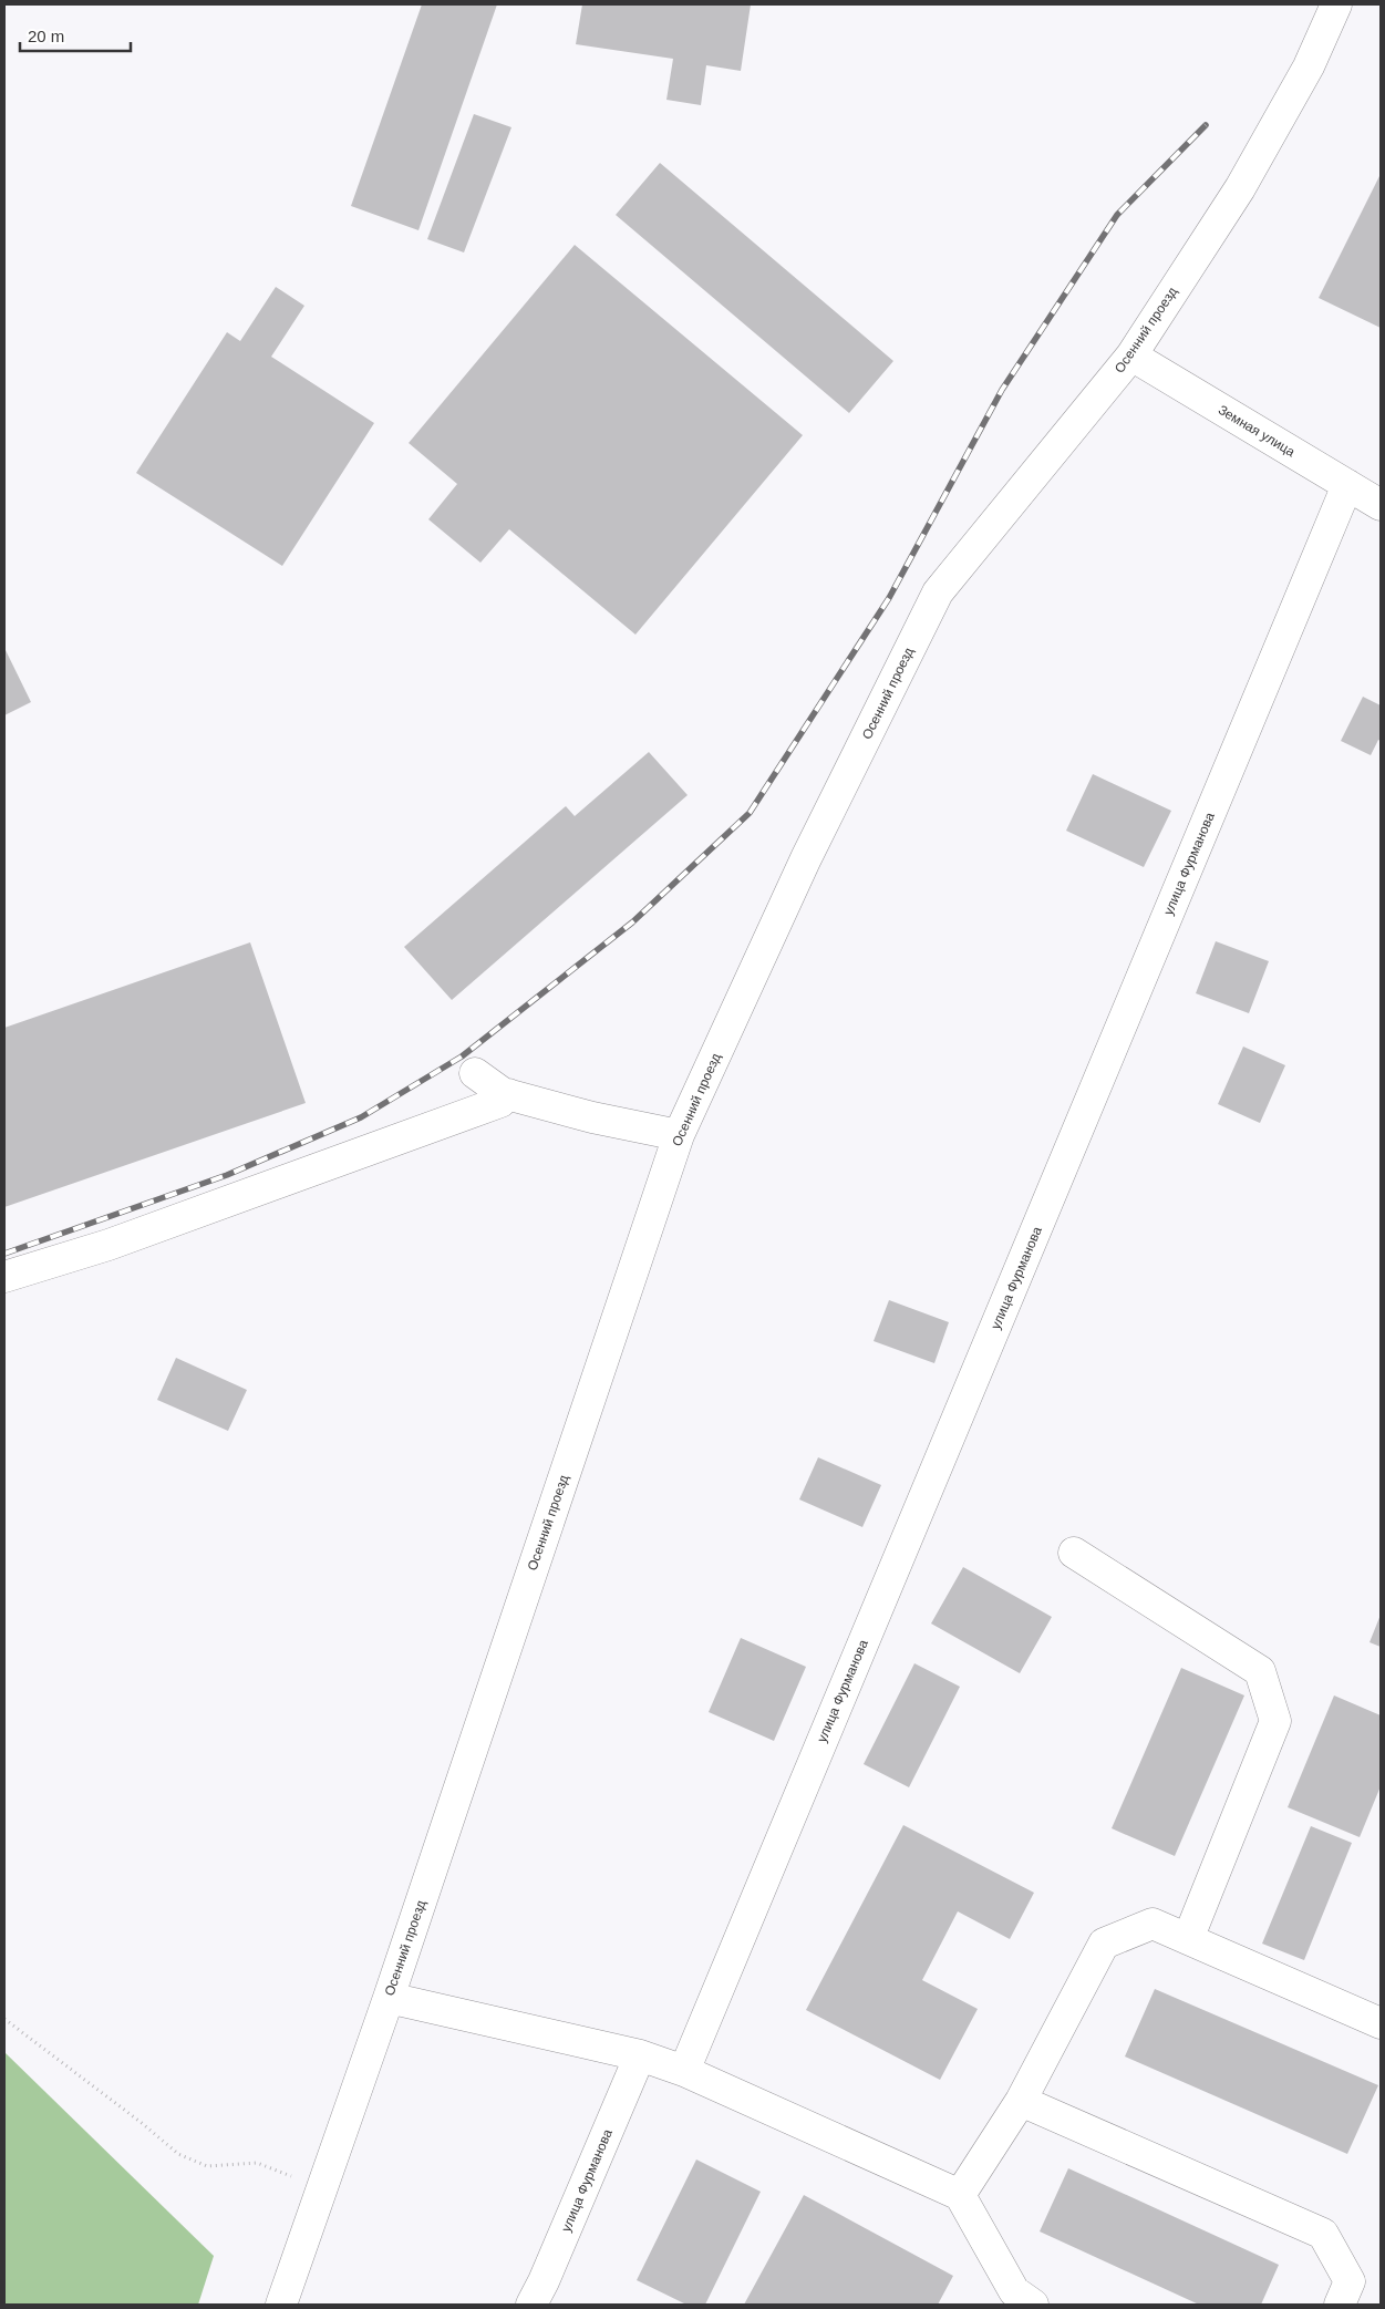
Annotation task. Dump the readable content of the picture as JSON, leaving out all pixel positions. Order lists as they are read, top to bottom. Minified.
{"streets":{"street":["Осенний проезд","Земная улица","улица Фурманова"]},"crossings":[["Осенний проезд","Земная улица"],["Земная улица","улица Фурманова"]],"scale_bar":"20 m"}
